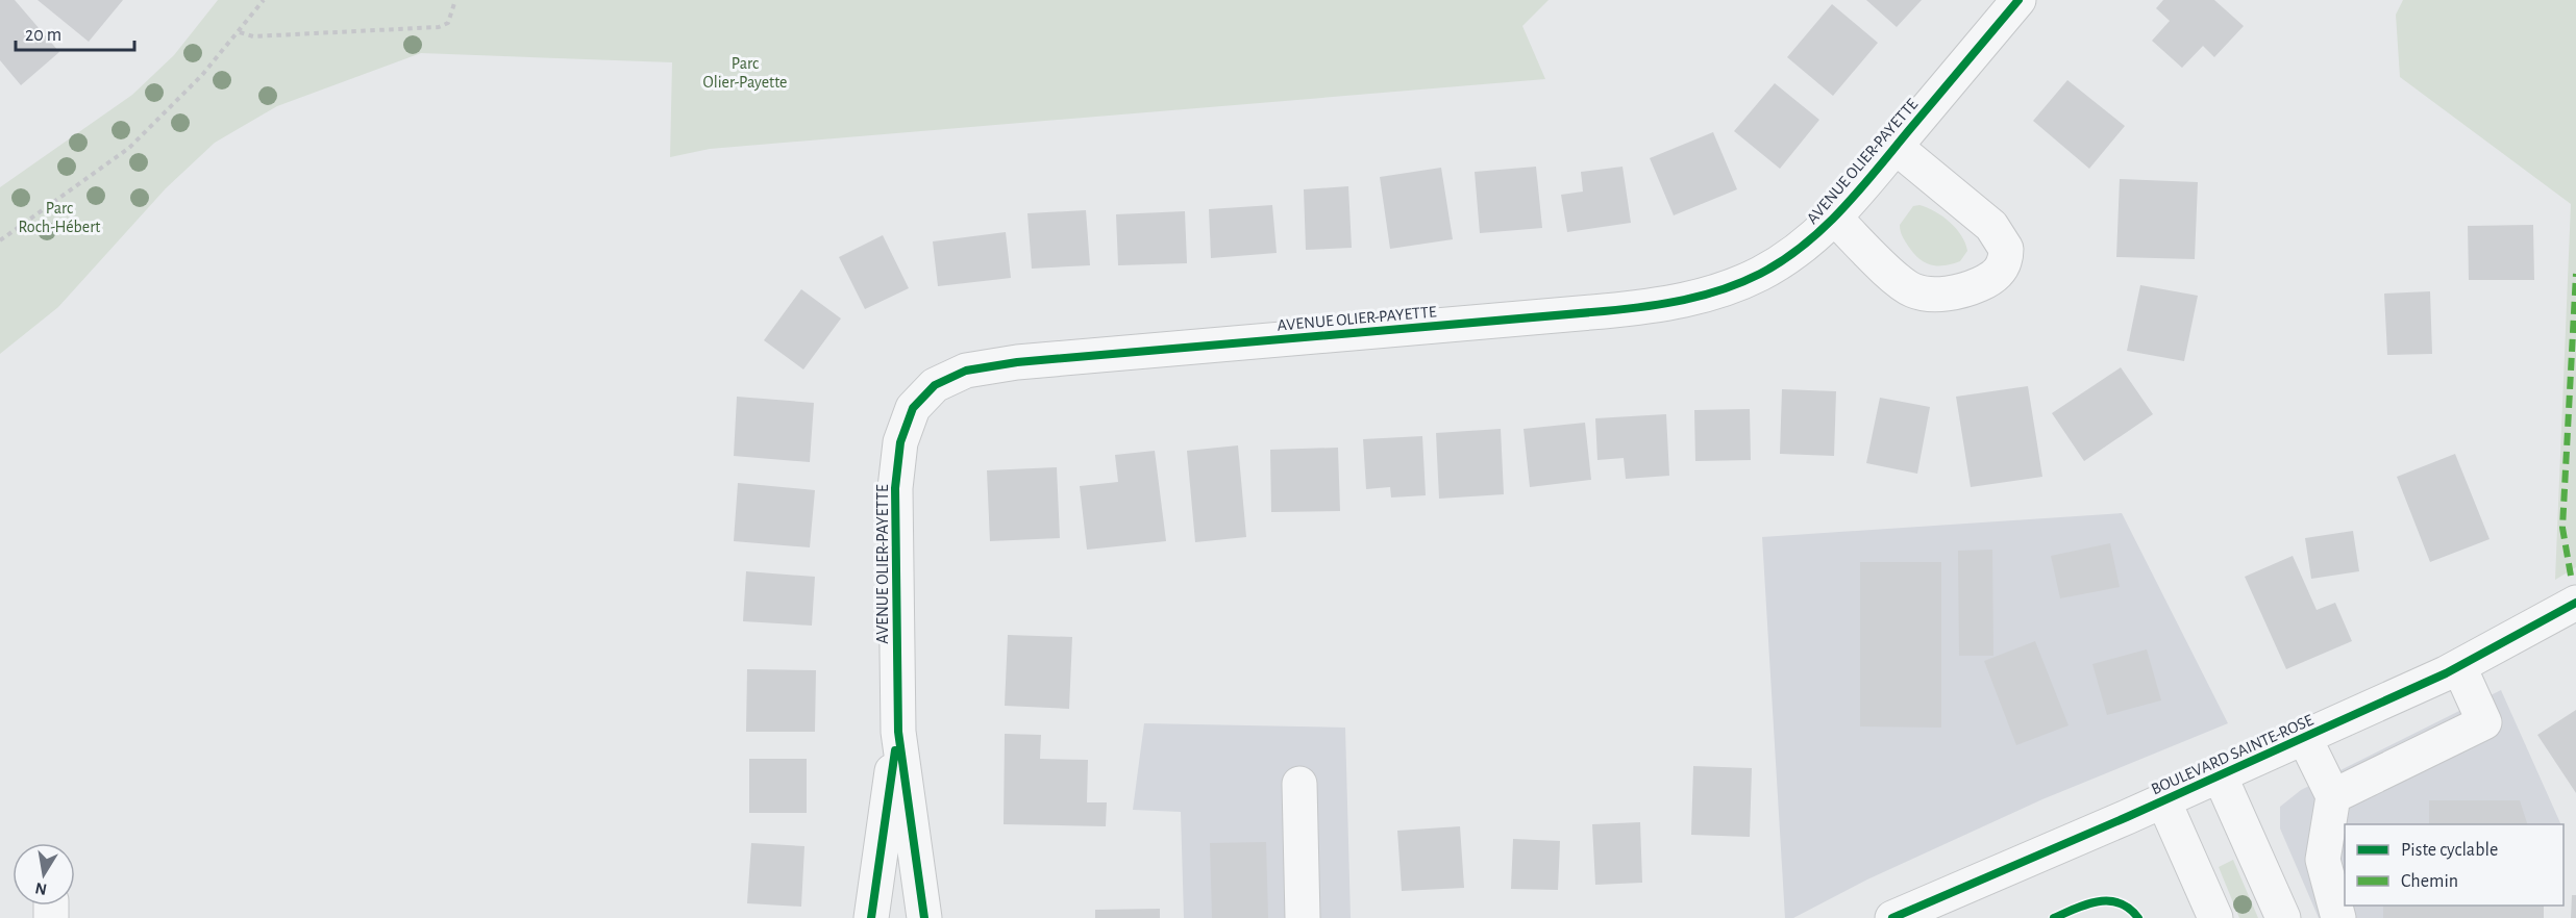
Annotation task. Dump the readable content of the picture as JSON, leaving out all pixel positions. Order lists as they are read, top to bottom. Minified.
{"streets":{"street":["AVENUE OLIER-PAYETTE","BOULEVARD SAINTE-ROSE"]},"parks":["Parc Olier-Payette","Parc Roch-Hébert"],"legend":["Piste cyclable","Chemin"],"scale_bar":"20 m","north":"bottom"}
